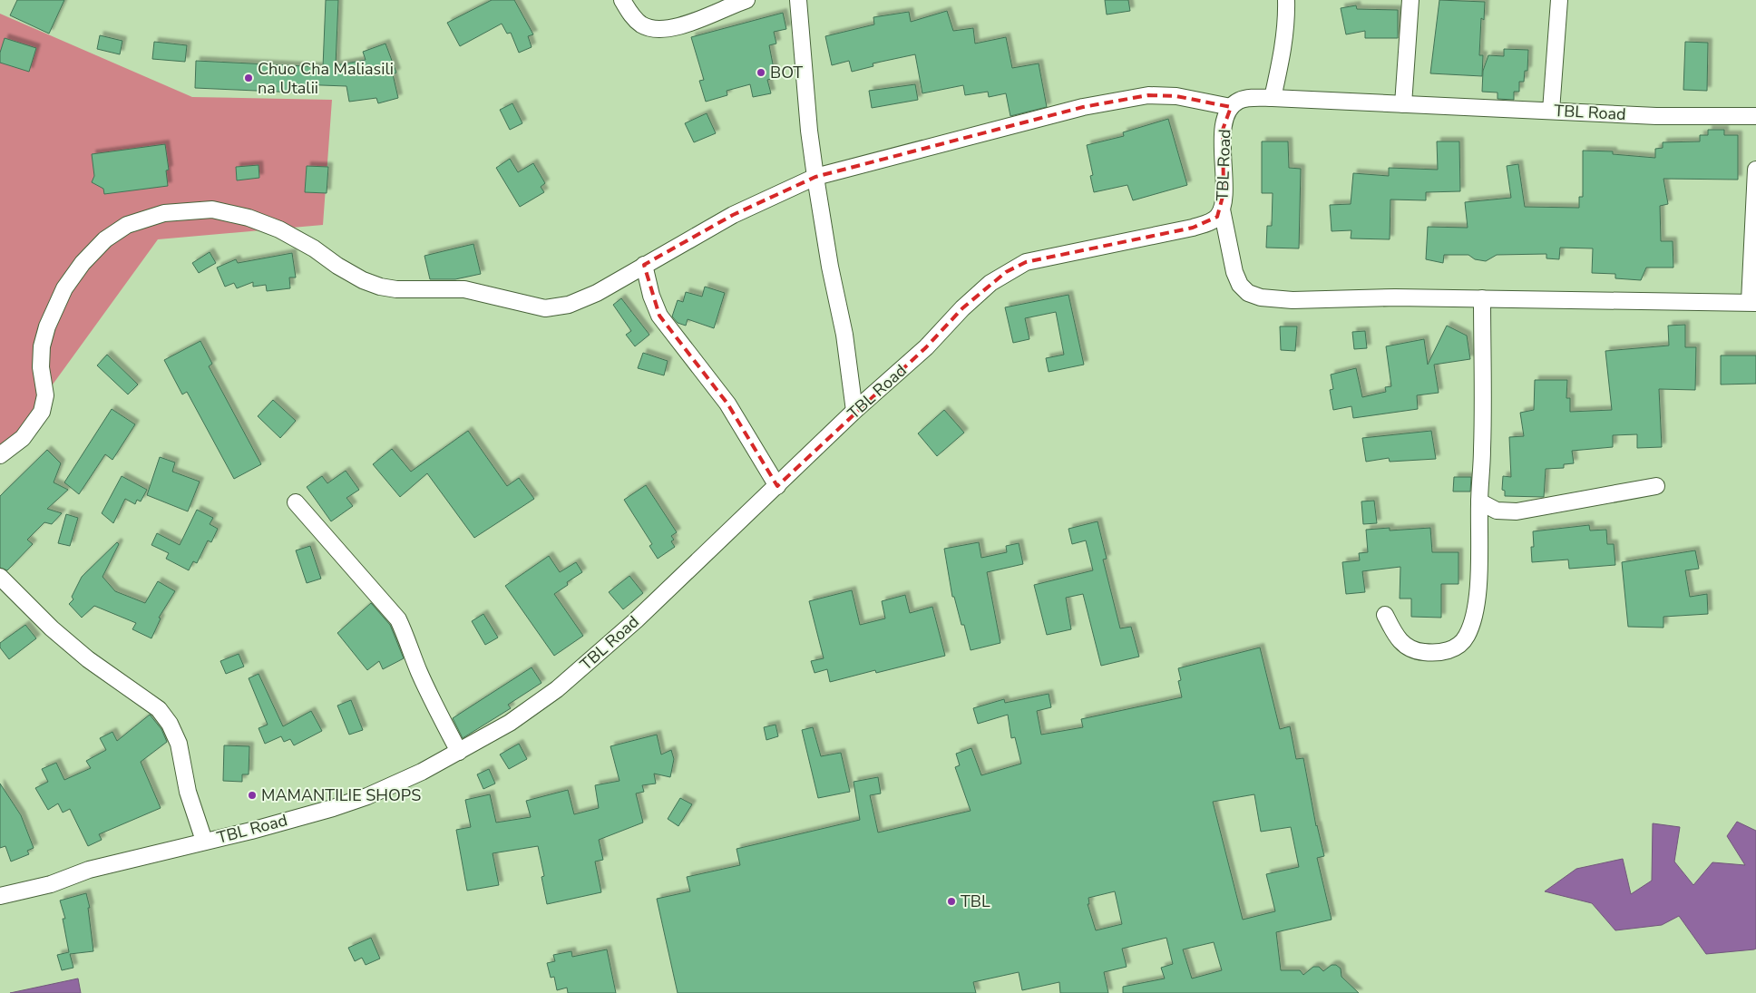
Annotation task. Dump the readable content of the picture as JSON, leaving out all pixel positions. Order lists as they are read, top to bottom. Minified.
{"streets":{"street":["TBL Road"]},"places":["BOT","Chuo Cha Maliasili na Utalii","MAMANTILIE SHOPS","TBL"]}
